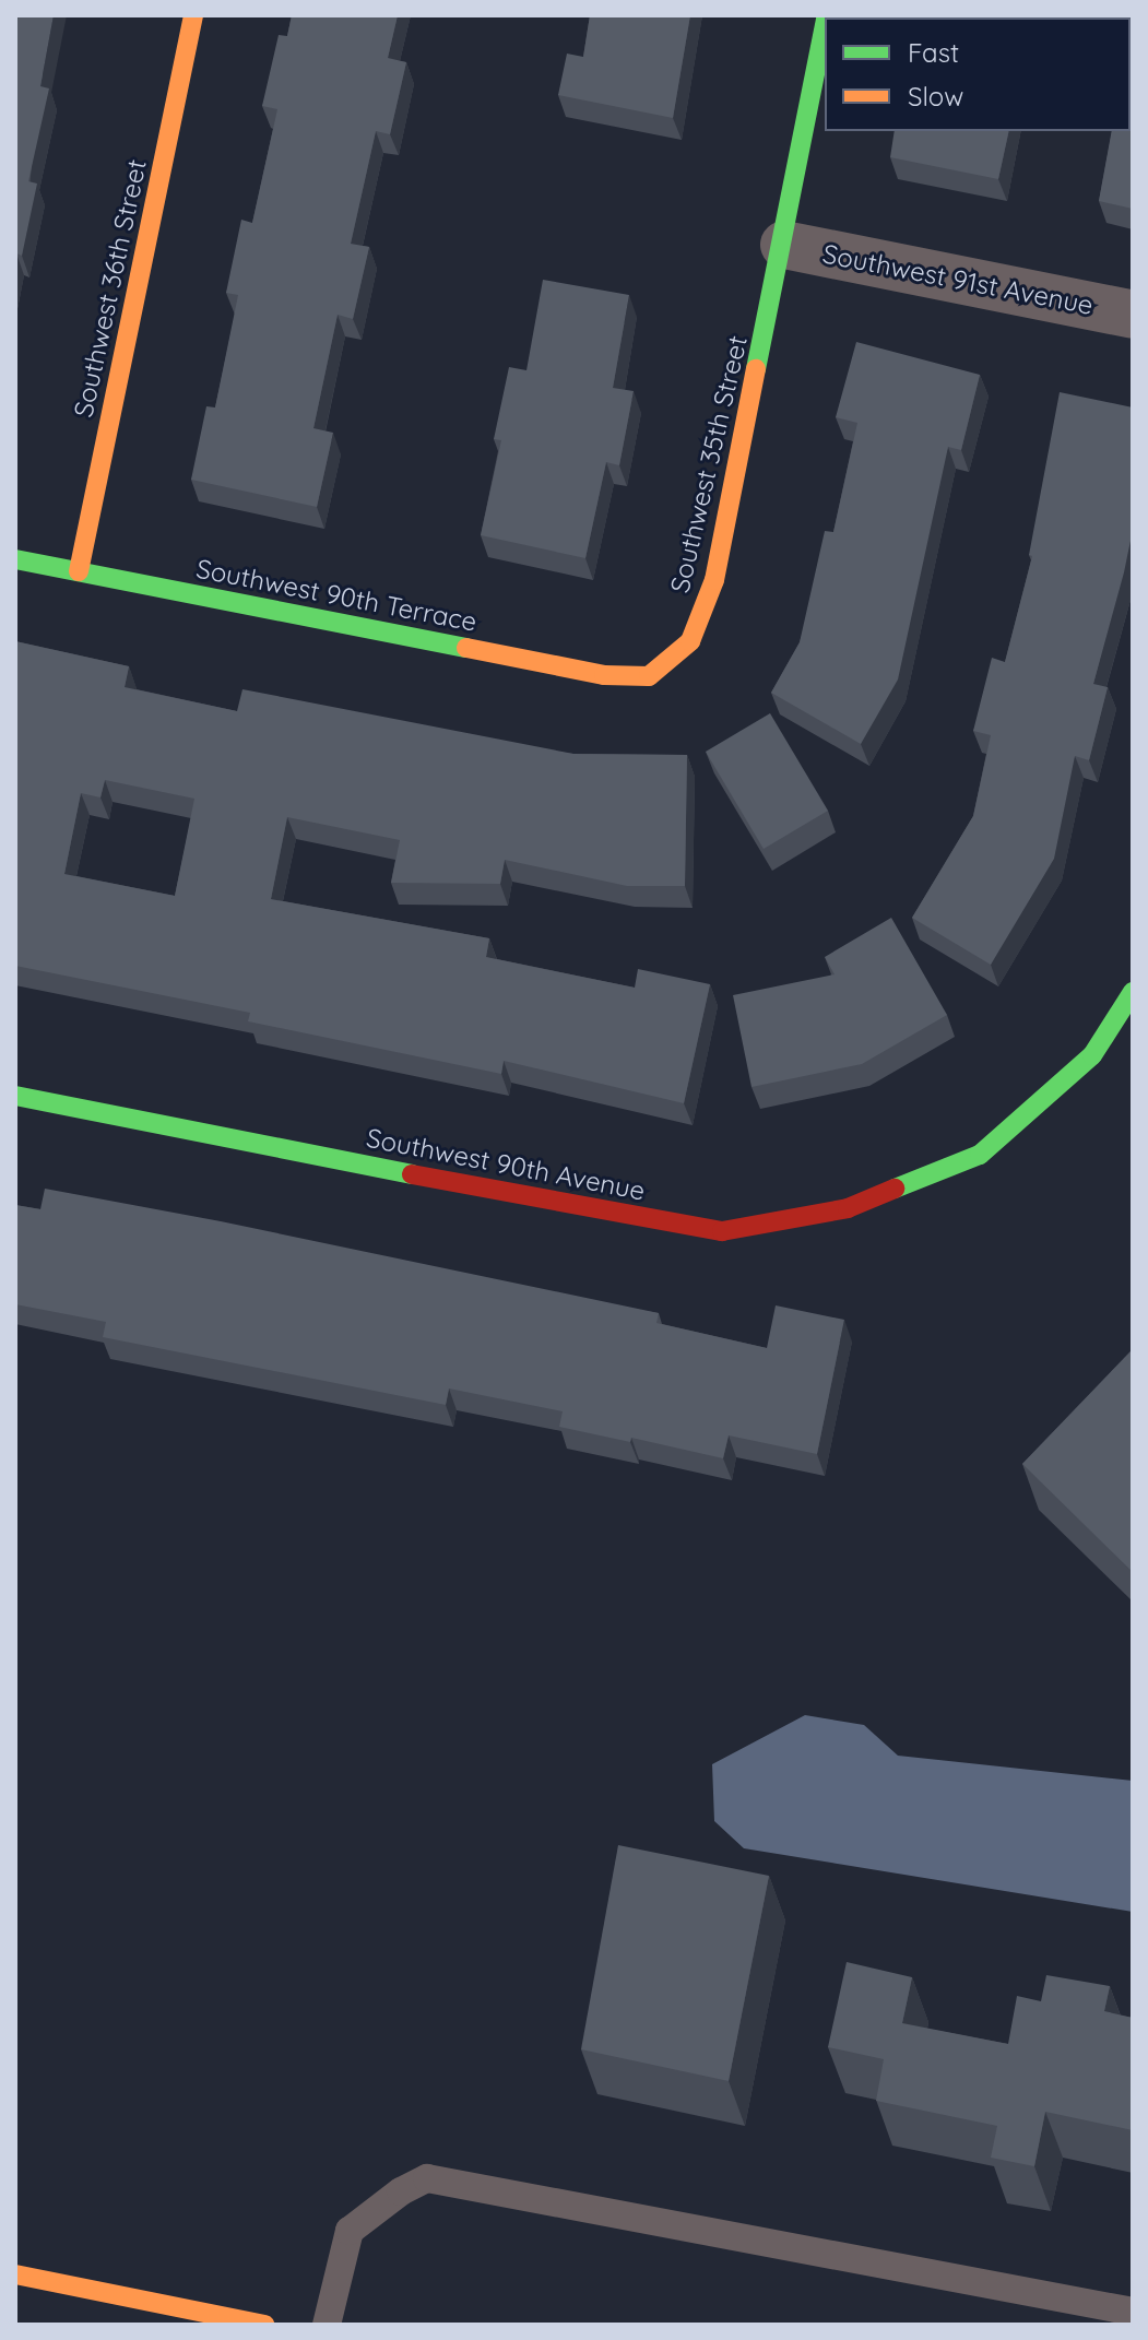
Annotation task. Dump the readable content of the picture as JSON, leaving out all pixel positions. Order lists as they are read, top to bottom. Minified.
{"streets":{"street":["Southwest 91st Avenue","Southwest 36th Street","Southwest 35th Street","Southwest 90th Terrace","Southwest 90th Avenue"]},"crossings":[["Southwest 91st Avenue","Southwest 35th Street"],["Southwest 36th Street","Southwest 90th Terrace"],["Southwest 35th Street","Southwest 90th Terrace"]],"legend":["Fast","Slow"]}
